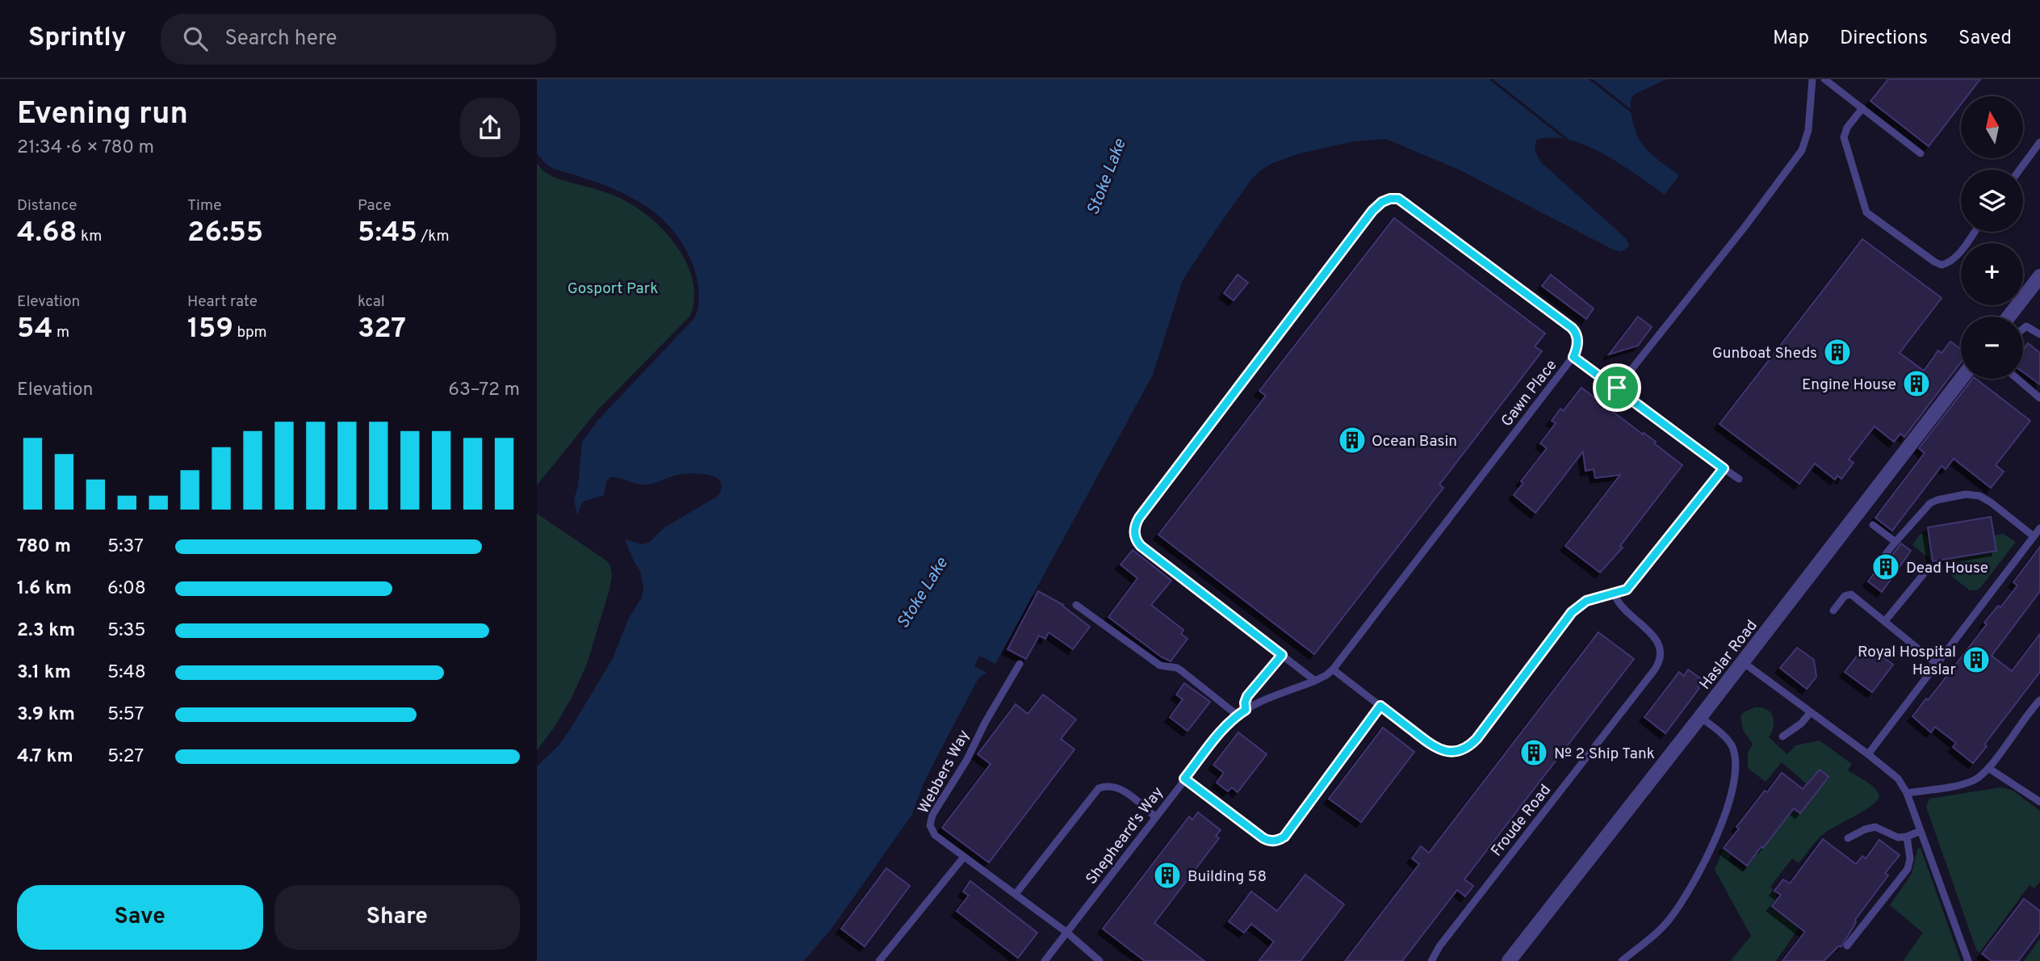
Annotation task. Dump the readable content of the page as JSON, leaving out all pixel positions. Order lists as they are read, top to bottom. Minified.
{"streets":{"street":["Haslar Road"],"lane":["Gawn Place","Webbers Way","Froude Road","Shepheard's Way"]},"crossings":[["Gawn Place","Shepheard's Way"],["Webbers Way","Shepheard's Way"]],"water":["Stoke Lake"],"parks":["Gosport Park"],"places":{"building":["Gunboat Sheds","Engine House","Ocean Basin","Dead House","Royal Hospital Haslar","№ 2 Ship Tank","Building 58"]},"north":"top","page":{"header":"Sprintly","search":"Search here","nav":["Map","Directions","Saved"],"heading":["Evening run","21:34 · 6 × 780 m"],"map_buttons":["+","−"],"stats":[["Distance","4.68 km"],["Time","26:55"],["Pace","5:45 /km"],["Elevation","54 m"],["Heart rate","159 bpm"],["kcal","327"]],"chart":["Elevation","63–72 m"],"list":[{"name":"780 m","note":"5:37"},{"name":"1.6 km","note":"6:08"},{"name":"2.3 km","note":"5:35"},{"name":"3.1 km","note":"5:48"},{"name":"3.9 km","note":"5:57"},{"name":"4.7 km","note":"5:27"}],"buttons":["Save","Share"]}}
